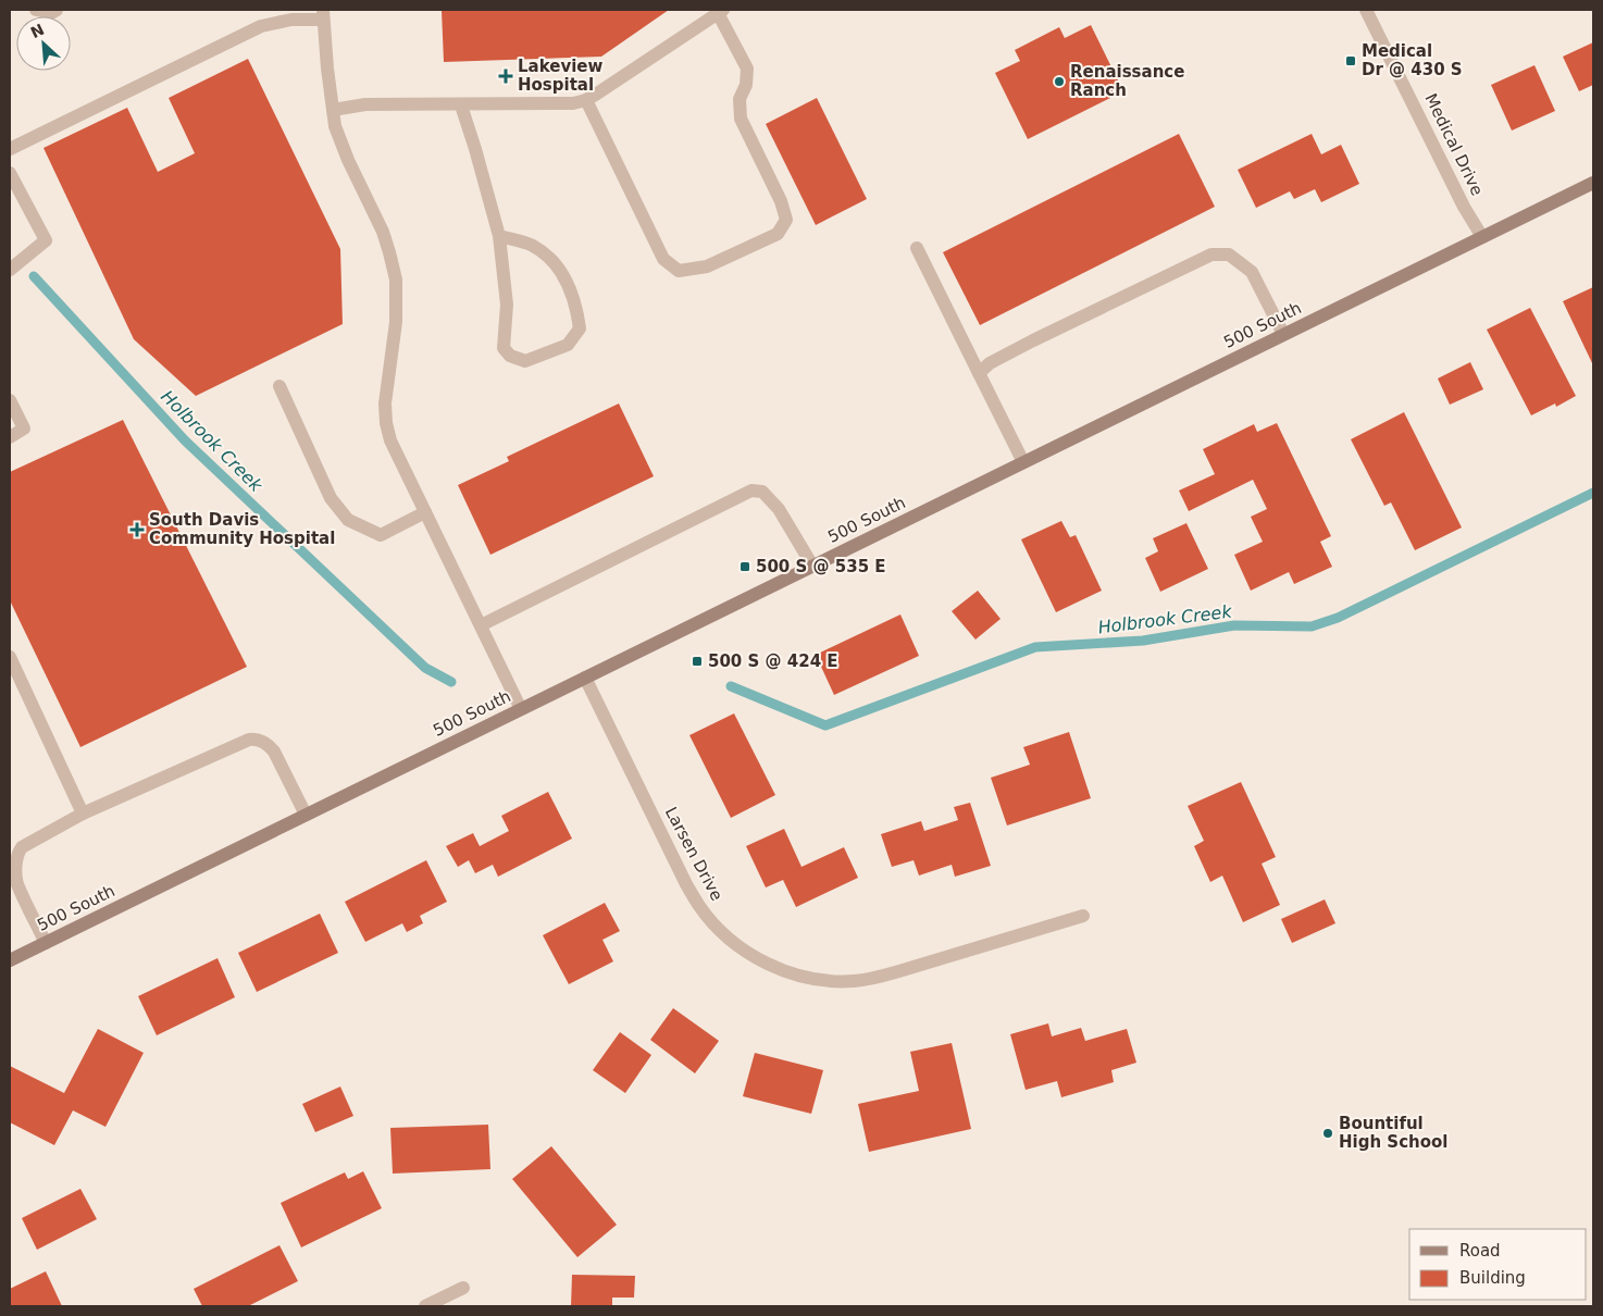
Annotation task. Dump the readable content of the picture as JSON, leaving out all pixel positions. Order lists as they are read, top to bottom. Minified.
{"streets":{"street":["Medical Drive","500 South","Larsen Drive"]},"crossings":[["Medical Drive","500 South"],["500 South","Larsen Drive"]],"water":["Holbrook Creek"],"places":{"transit":["Medical Dr @ 430 S","500 S @ 535 E","500 S @ 424 E"],"health":["Lakeview Hospital","South Davis Community Hospital"],"other":["Renaissance Ranch","Bountiful High School"]},"legend":["Road","Building"],"north":"top left"}
